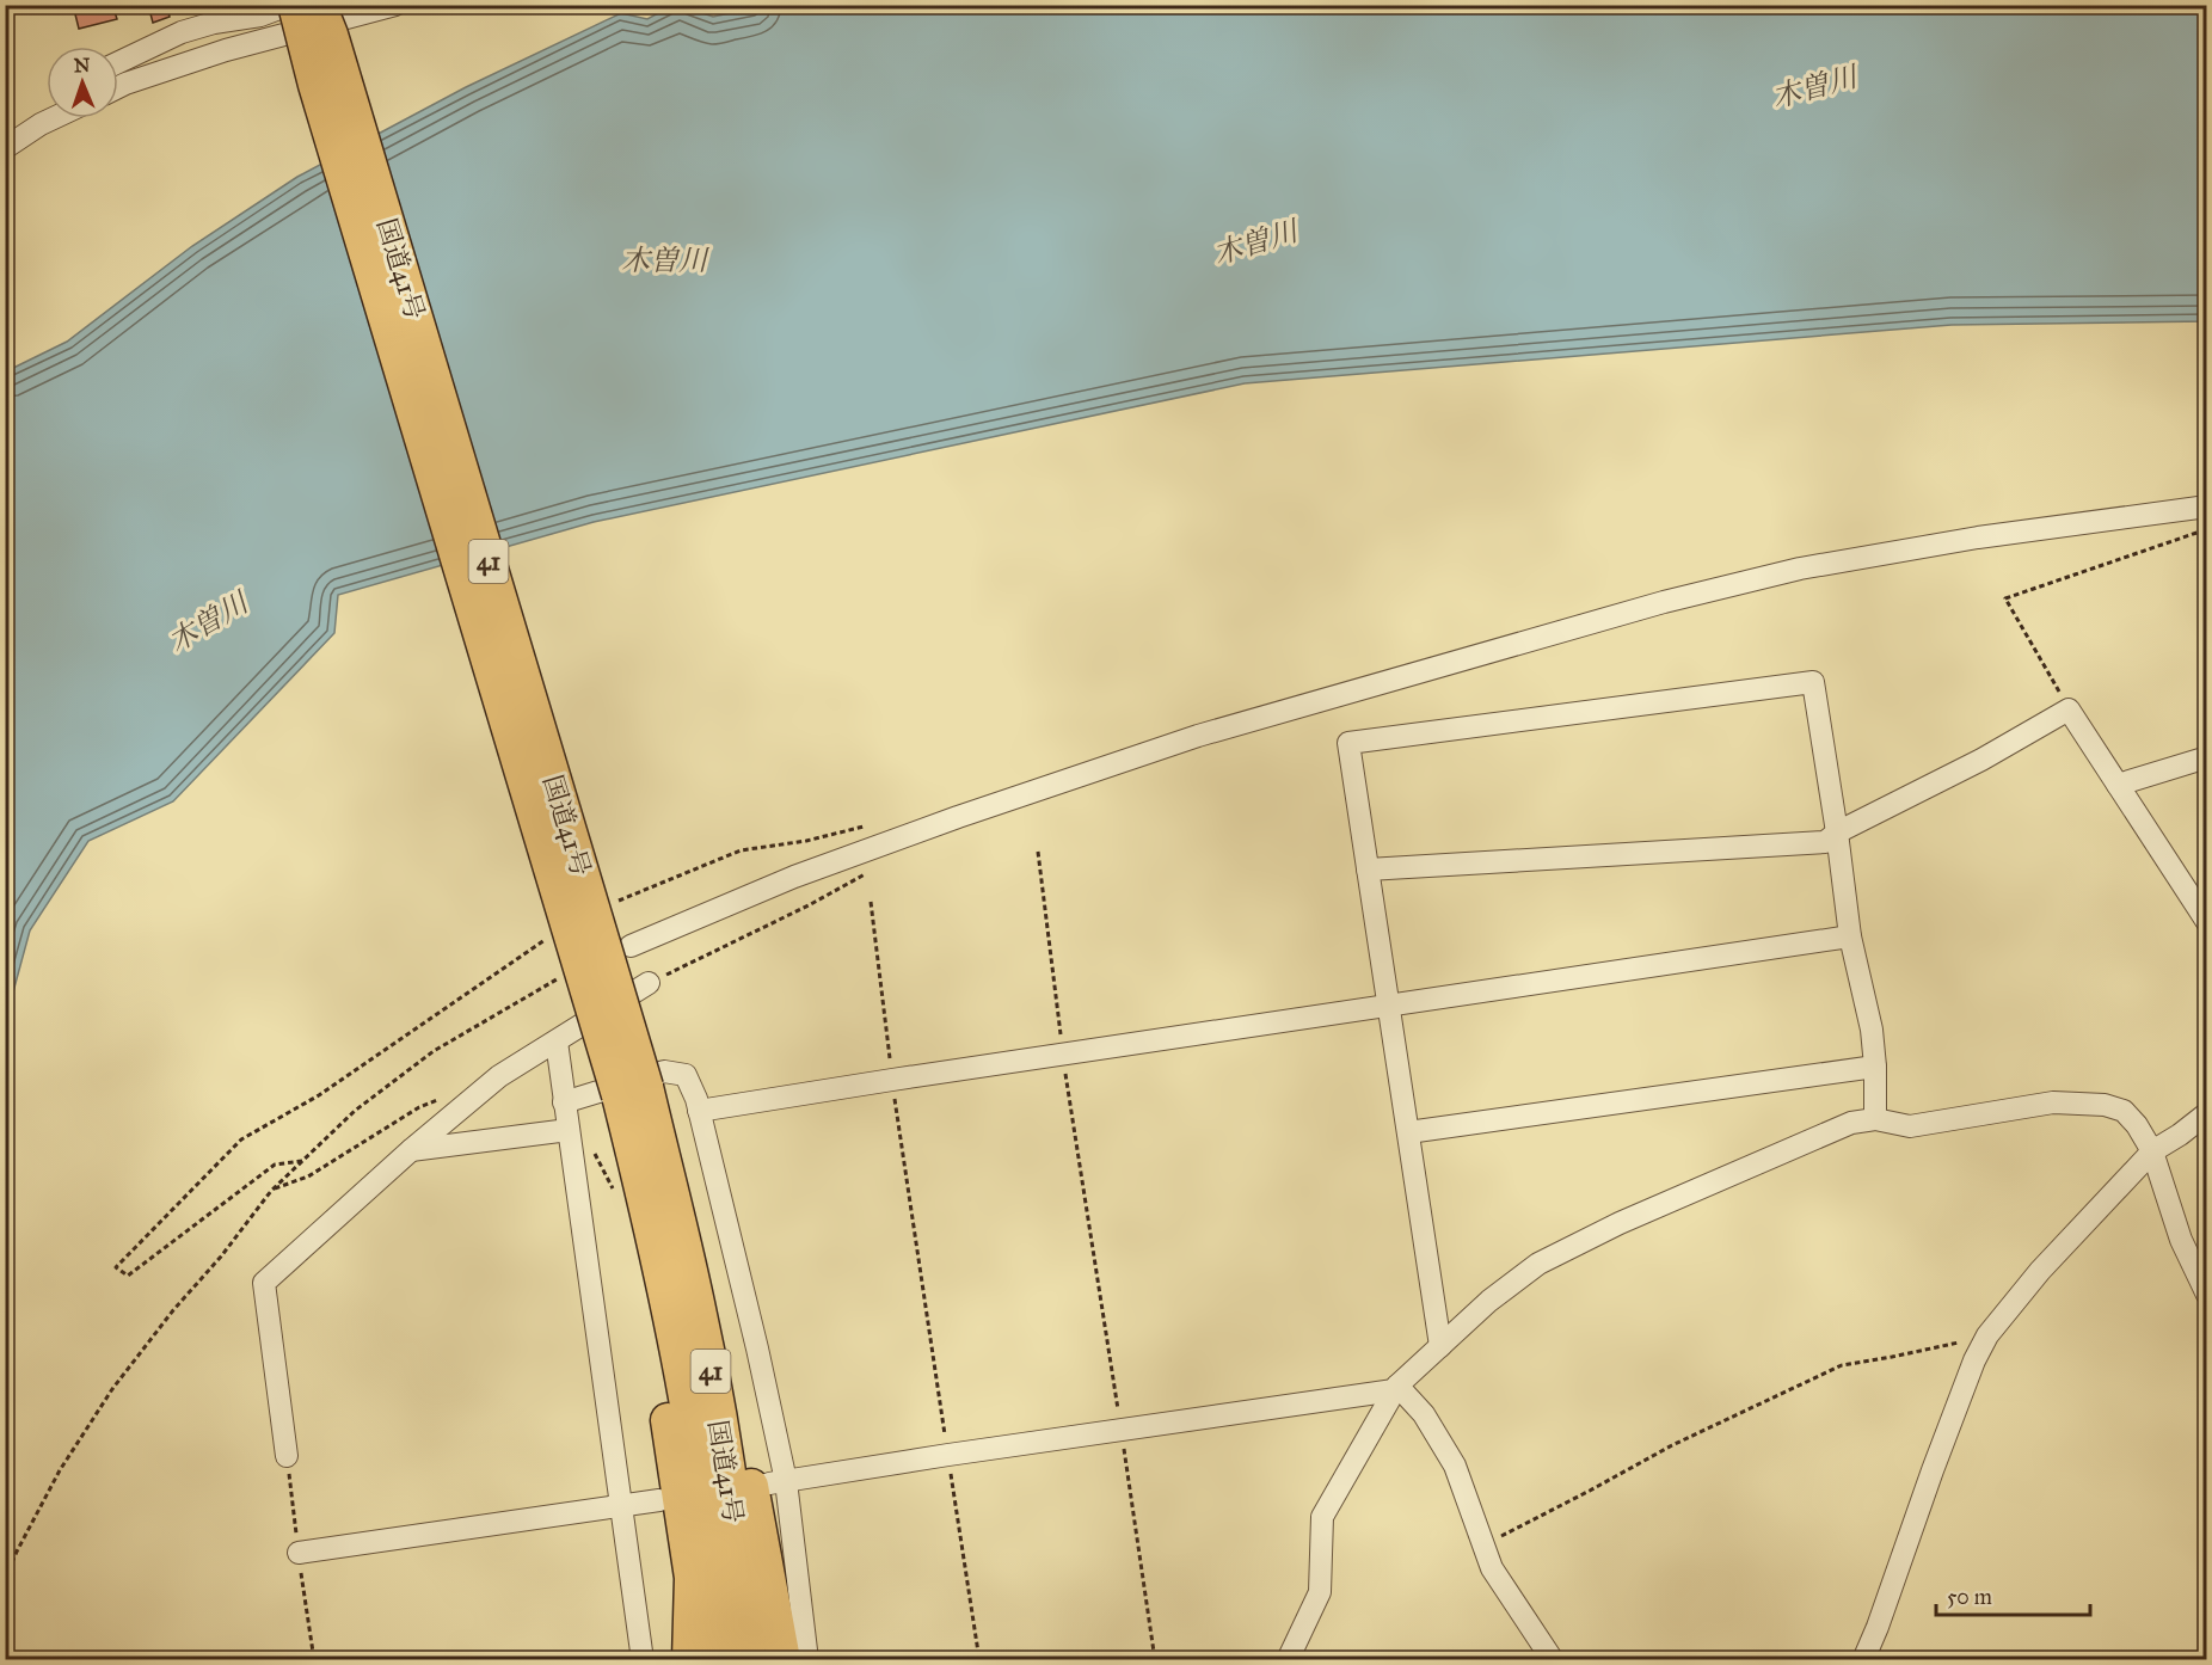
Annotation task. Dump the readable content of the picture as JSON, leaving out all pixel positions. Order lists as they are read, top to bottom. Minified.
{"streets":{"highway":["国道41号","41"]},"water":["木曽川"],"scale_bar":"50 m","north":"top"}
